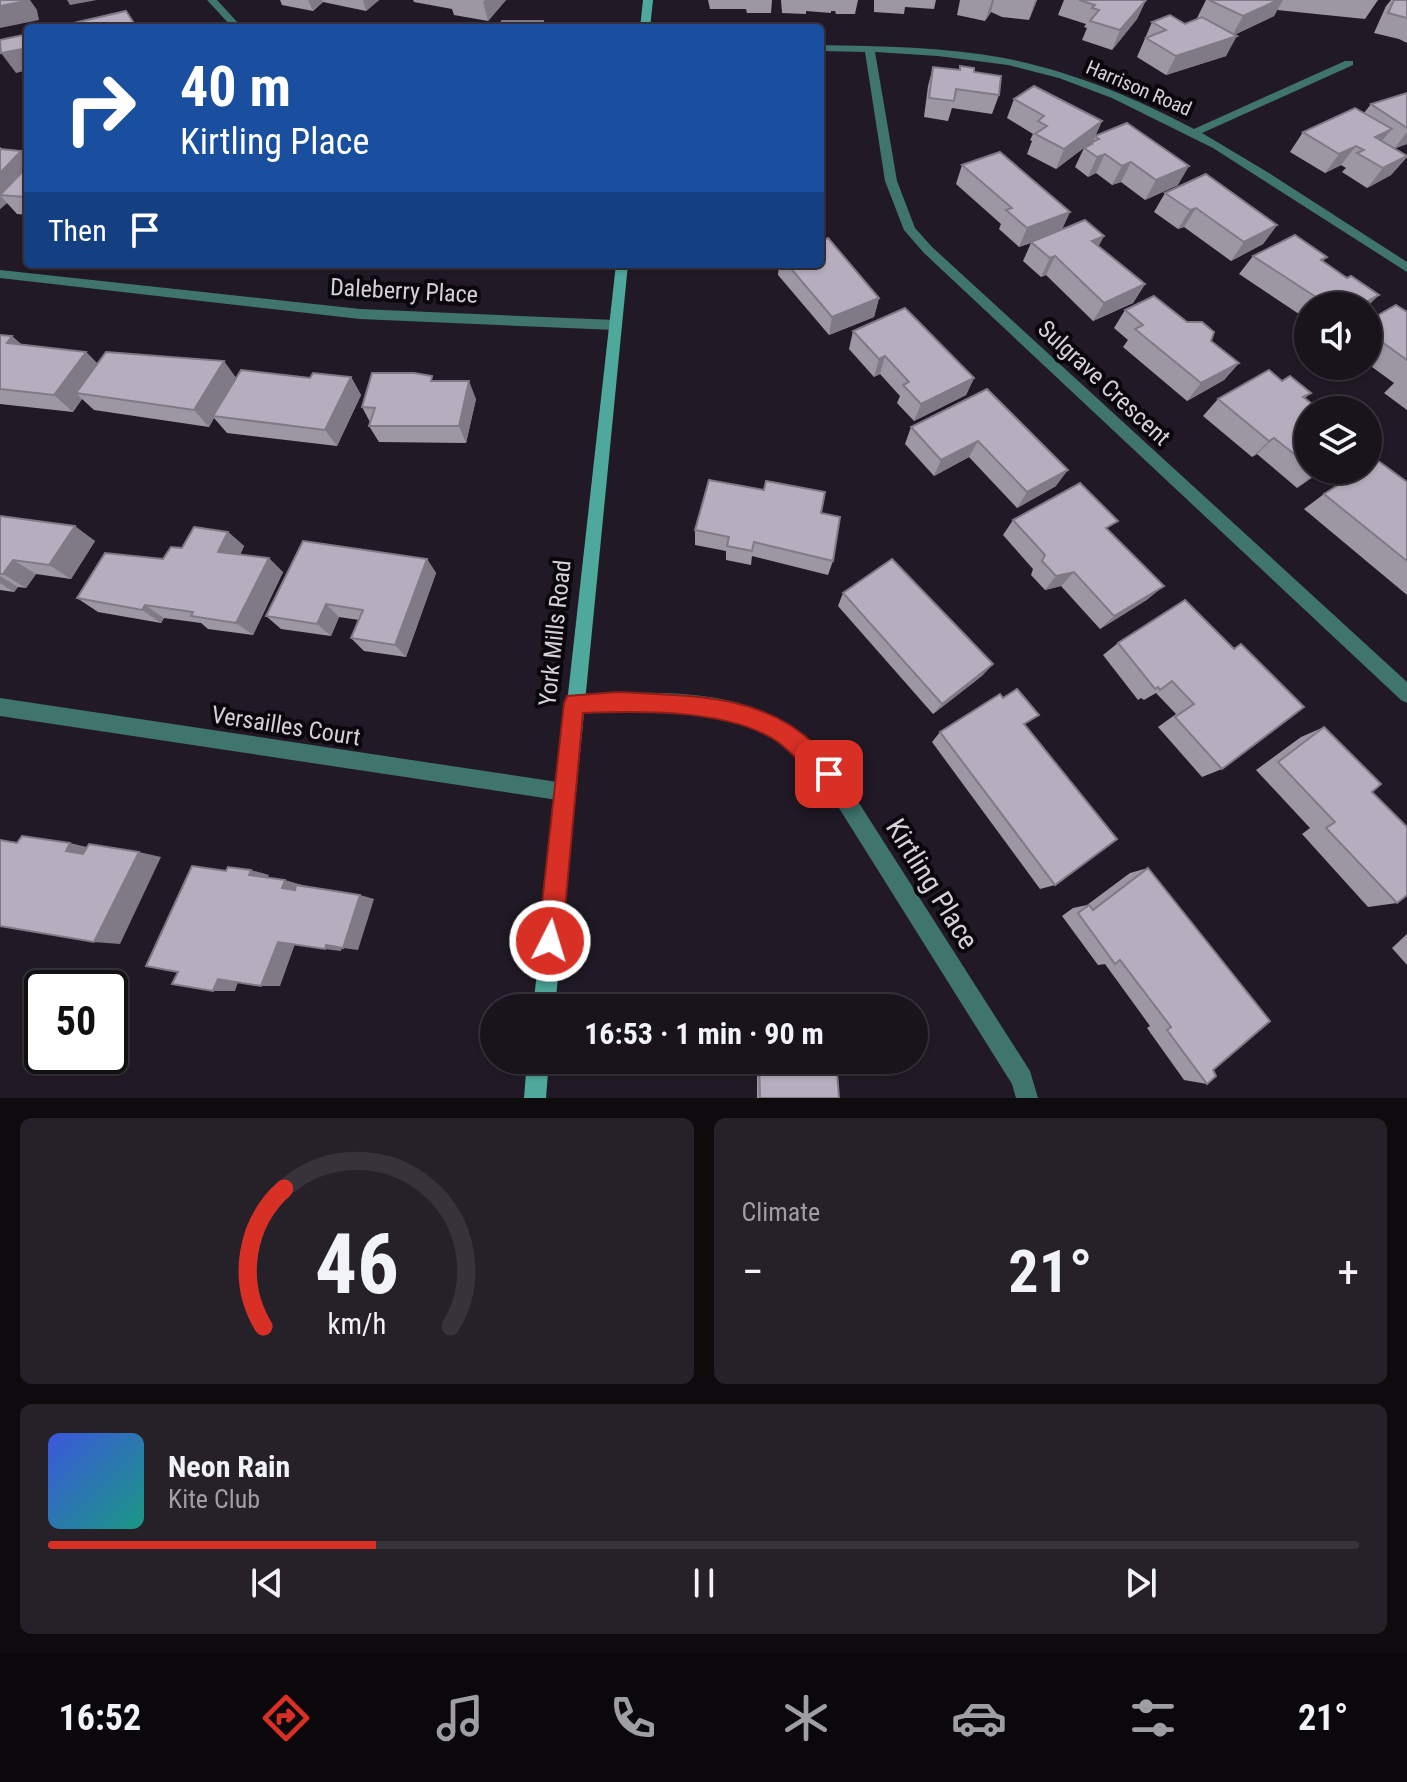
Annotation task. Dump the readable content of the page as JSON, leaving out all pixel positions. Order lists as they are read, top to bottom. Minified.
{"streets":{"main road":["York Mills Road"],"street":["Harrison Road","Daleberry Place","Sulgrave Crescent","Versailles Court","Kirtling Place"]},"crossings":[["Harrison Road","Sulgrave Crescent"],["Daleberry Place","York Mills Road"],["York Mills Road","Versailles Court"],["York Mills Road","Kirtling Place"]],"page":{"turn":["40 m","Kirtling Place"],"then":"Then","limit":"50","trip":"16:53 · 1 min · 90 m","tile":"Climate","heat":["−","21°","+"],"song":["Neon Rain","Kite Club"],"tabs":["16:52","21°"],"gauge":["46","km/h"]}}
